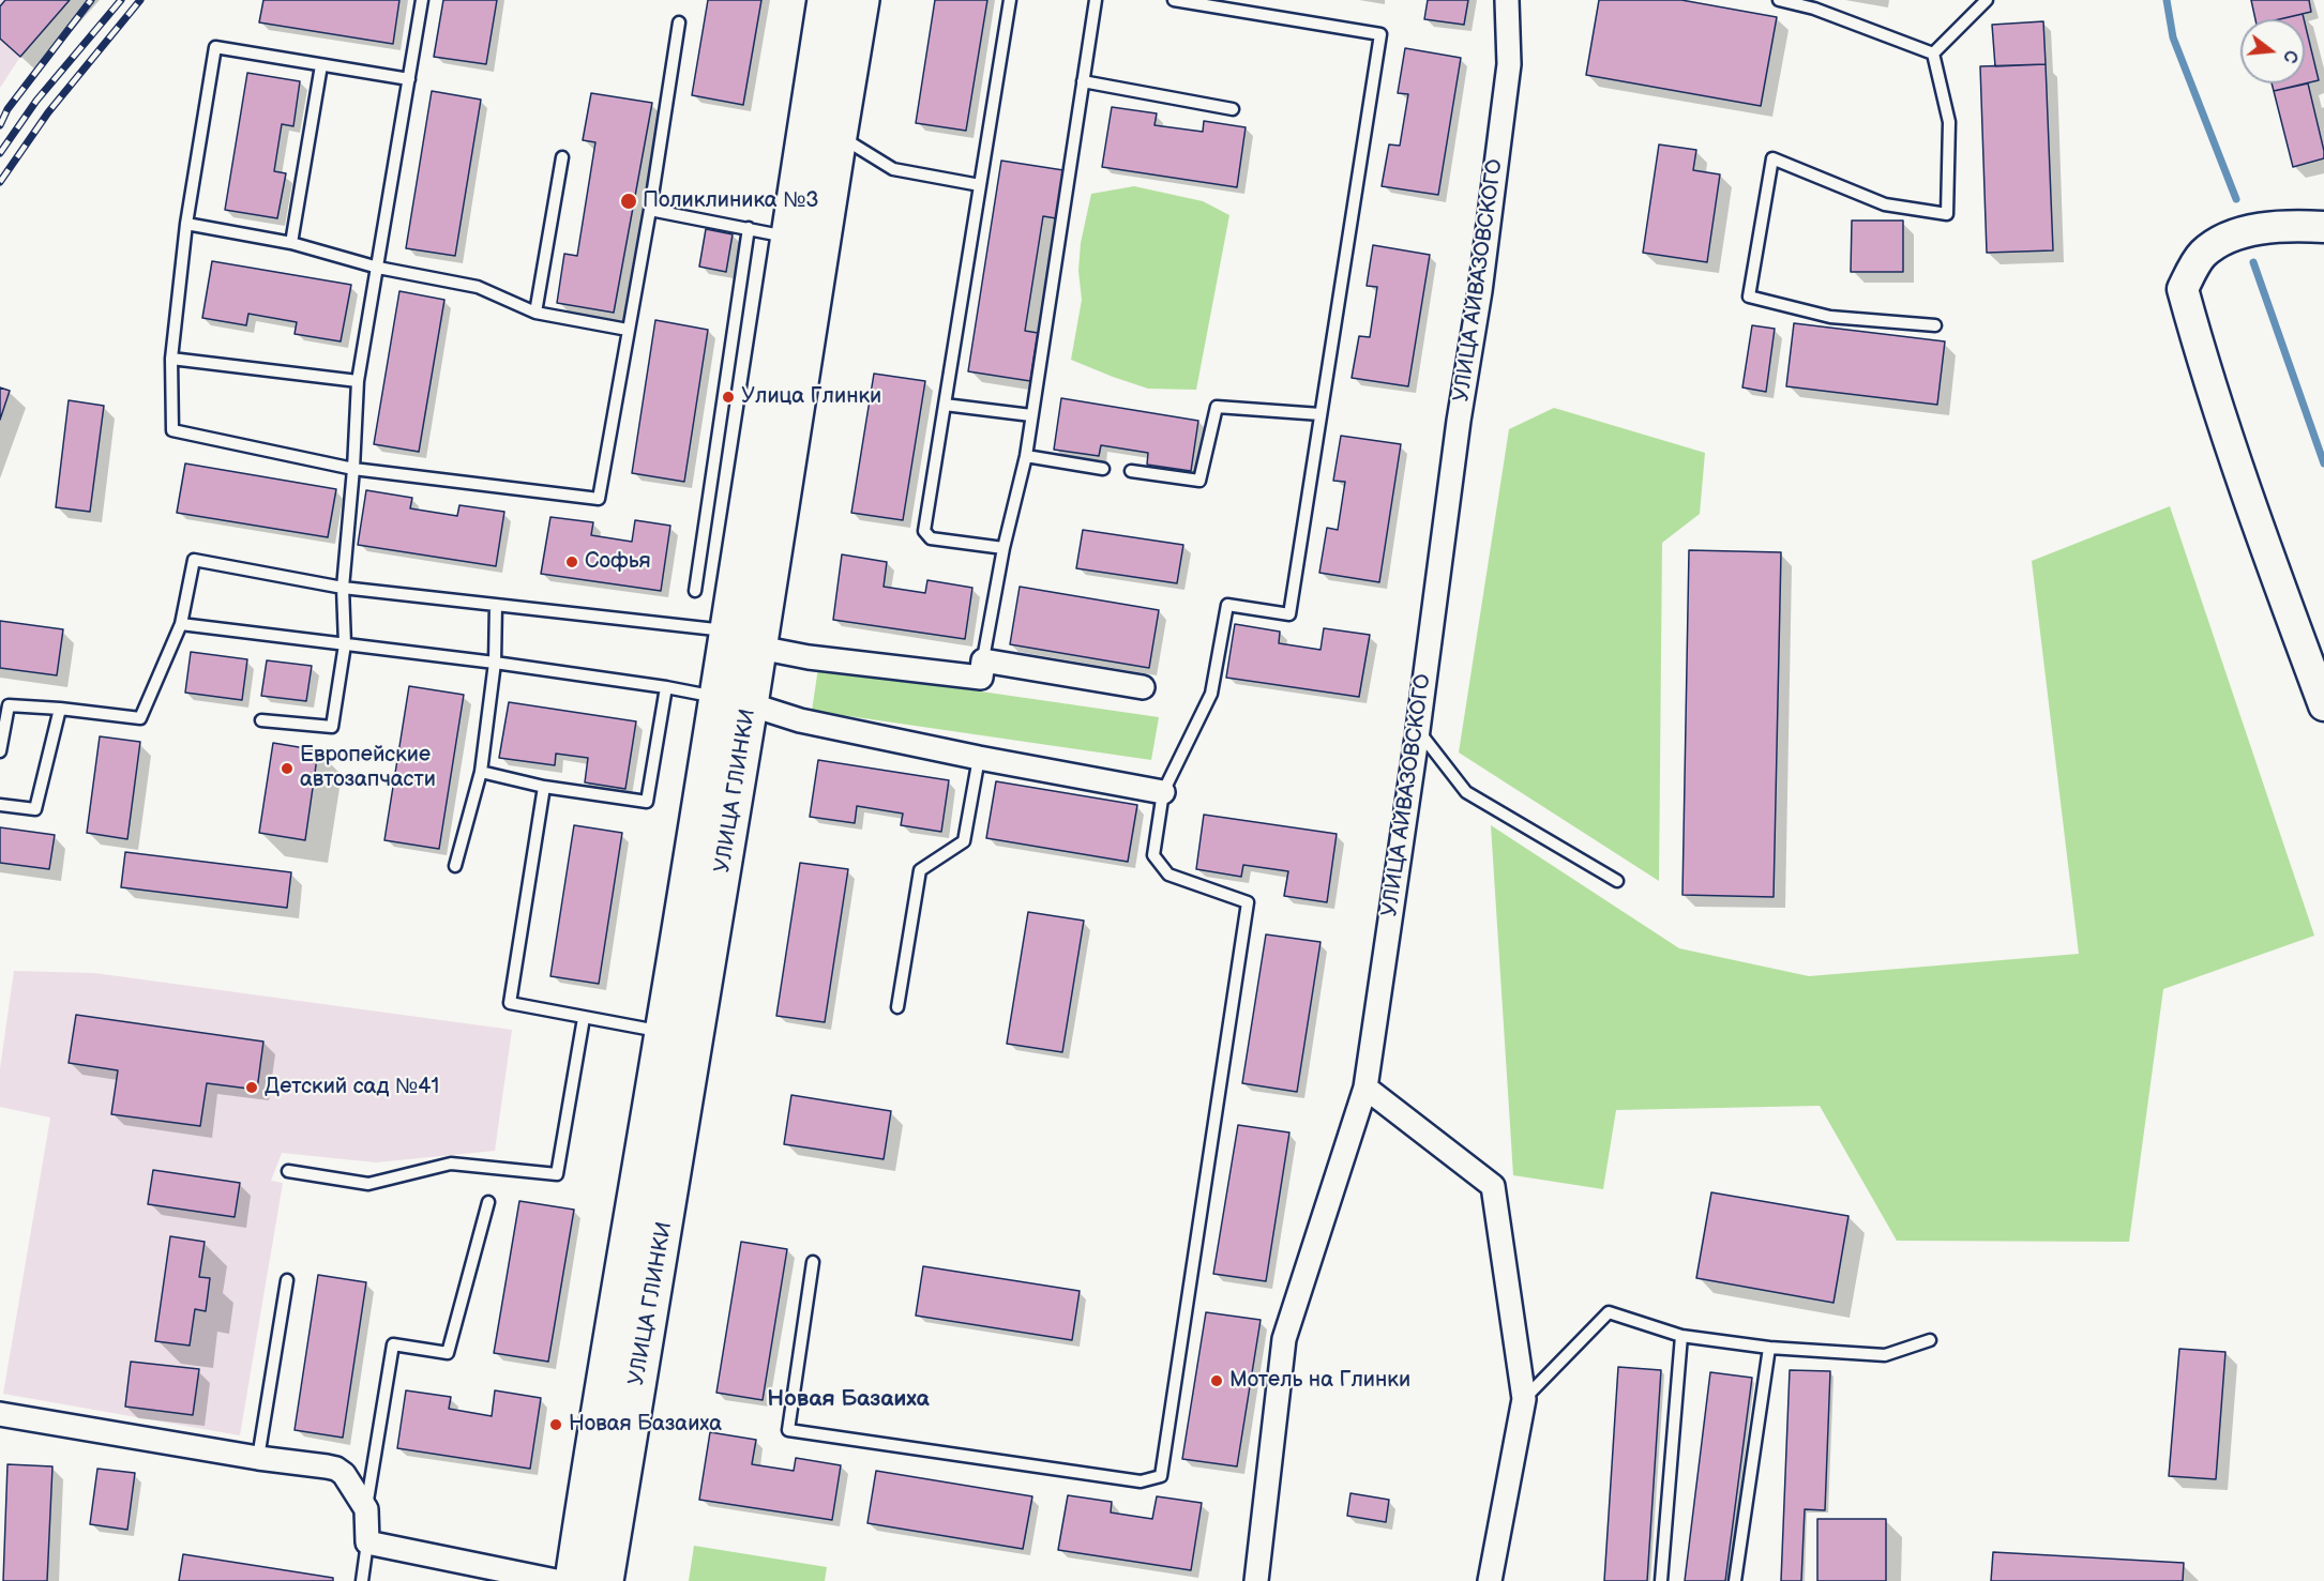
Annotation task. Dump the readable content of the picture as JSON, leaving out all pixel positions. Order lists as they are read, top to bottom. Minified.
{"streets":{"highway":["УЛИЦА ГЛИНКИ"],"street":["УЛИЦА АЙВАЗОВСКОГО"]},"districts":["Новая Базаиха"],"places":["Поликлиника №3","Улица Глинки","Софья","Европейские автозапчасти","Детский сад №41","Мотель на Глинки","Новая Базаиха"],"north":"right"}
